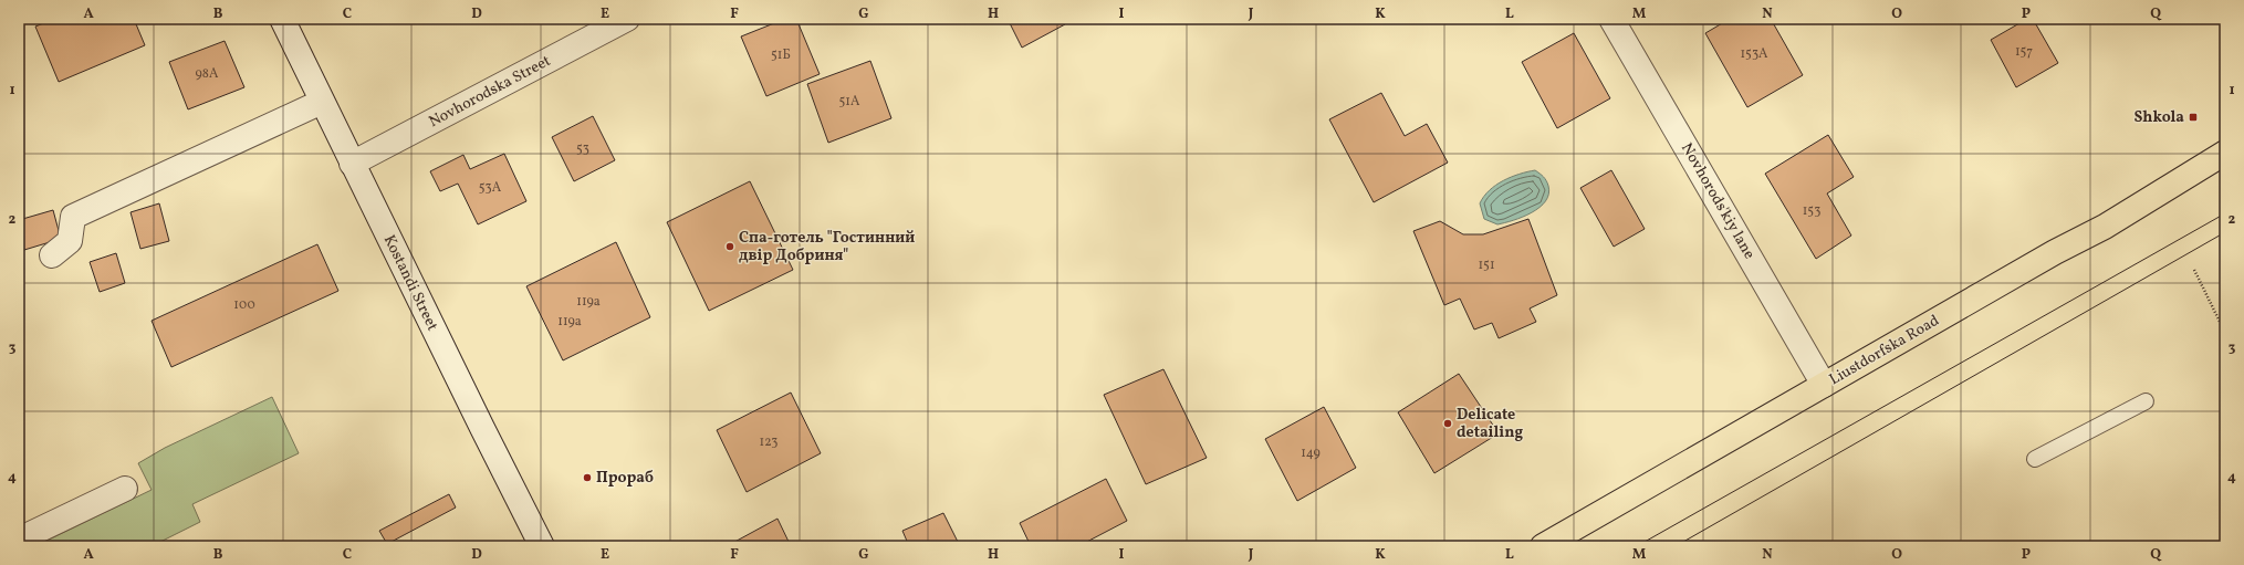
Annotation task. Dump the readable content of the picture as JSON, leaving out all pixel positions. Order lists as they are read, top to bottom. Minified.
{"streets":{"main road":["Liustdorfska Road"],"street":["Novhorodska Street","Novhorods'kiy lane","Kostandi Street"]},"crossings":[["Novhorodska Street","Kostandi Street"],["Novhorods'kiy lane","Liustdorfska Road"]],"places":{"transit":["Shkola"],"other":["Спа-готель \"Гостинний двір Добриня\"","Delicate detailing","Прораб"]},"house_numbers":["157","153А","51Б","98А","51А","53","53А","153","151","119а","100","119а","123","149"],"grid":{"columns":["A","B","C","D","E","F","G","H","I","J","K","L","M","N","O","P","Q"],"rows":["1","2","3","4"]}}
